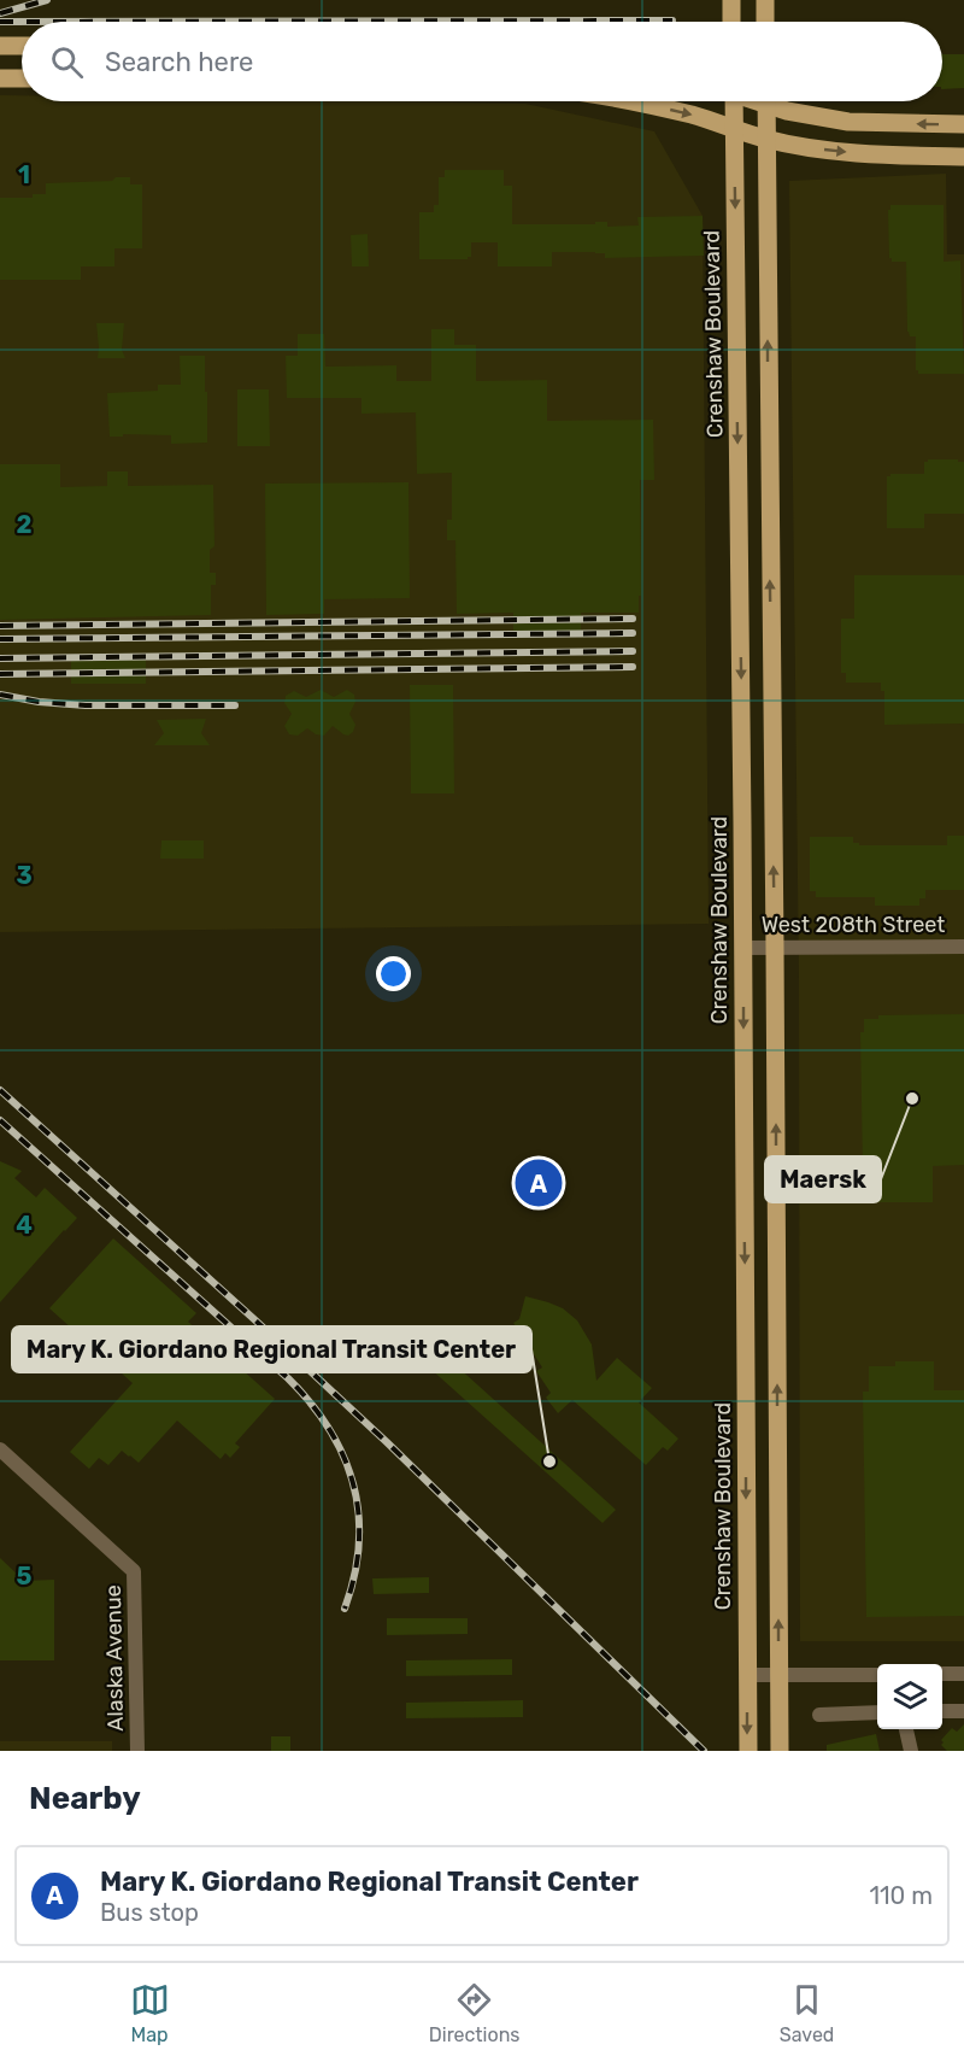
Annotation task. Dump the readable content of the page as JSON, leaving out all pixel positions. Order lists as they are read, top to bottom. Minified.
{"streets":{"main road":["Crenshaw Boulevard"],"street":["West 208th Street","Alaska Avenue"]},"crossings":[["Crenshaw Boulevard","West 208th Street"]],"places":["Maersk","Mary K. Giordano Regional Transit Center"],"page":{"search":"Search here","pins":"A","heading":"Nearby","list":[{"mark":"A","name":"Mary K. Giordano Regional Transit Center","note":"Bus stop","value":"110 m"}],"nav":["Map","Directions","Saved"]},"grid":{"rows":["1","2","3","4","5"]}}
